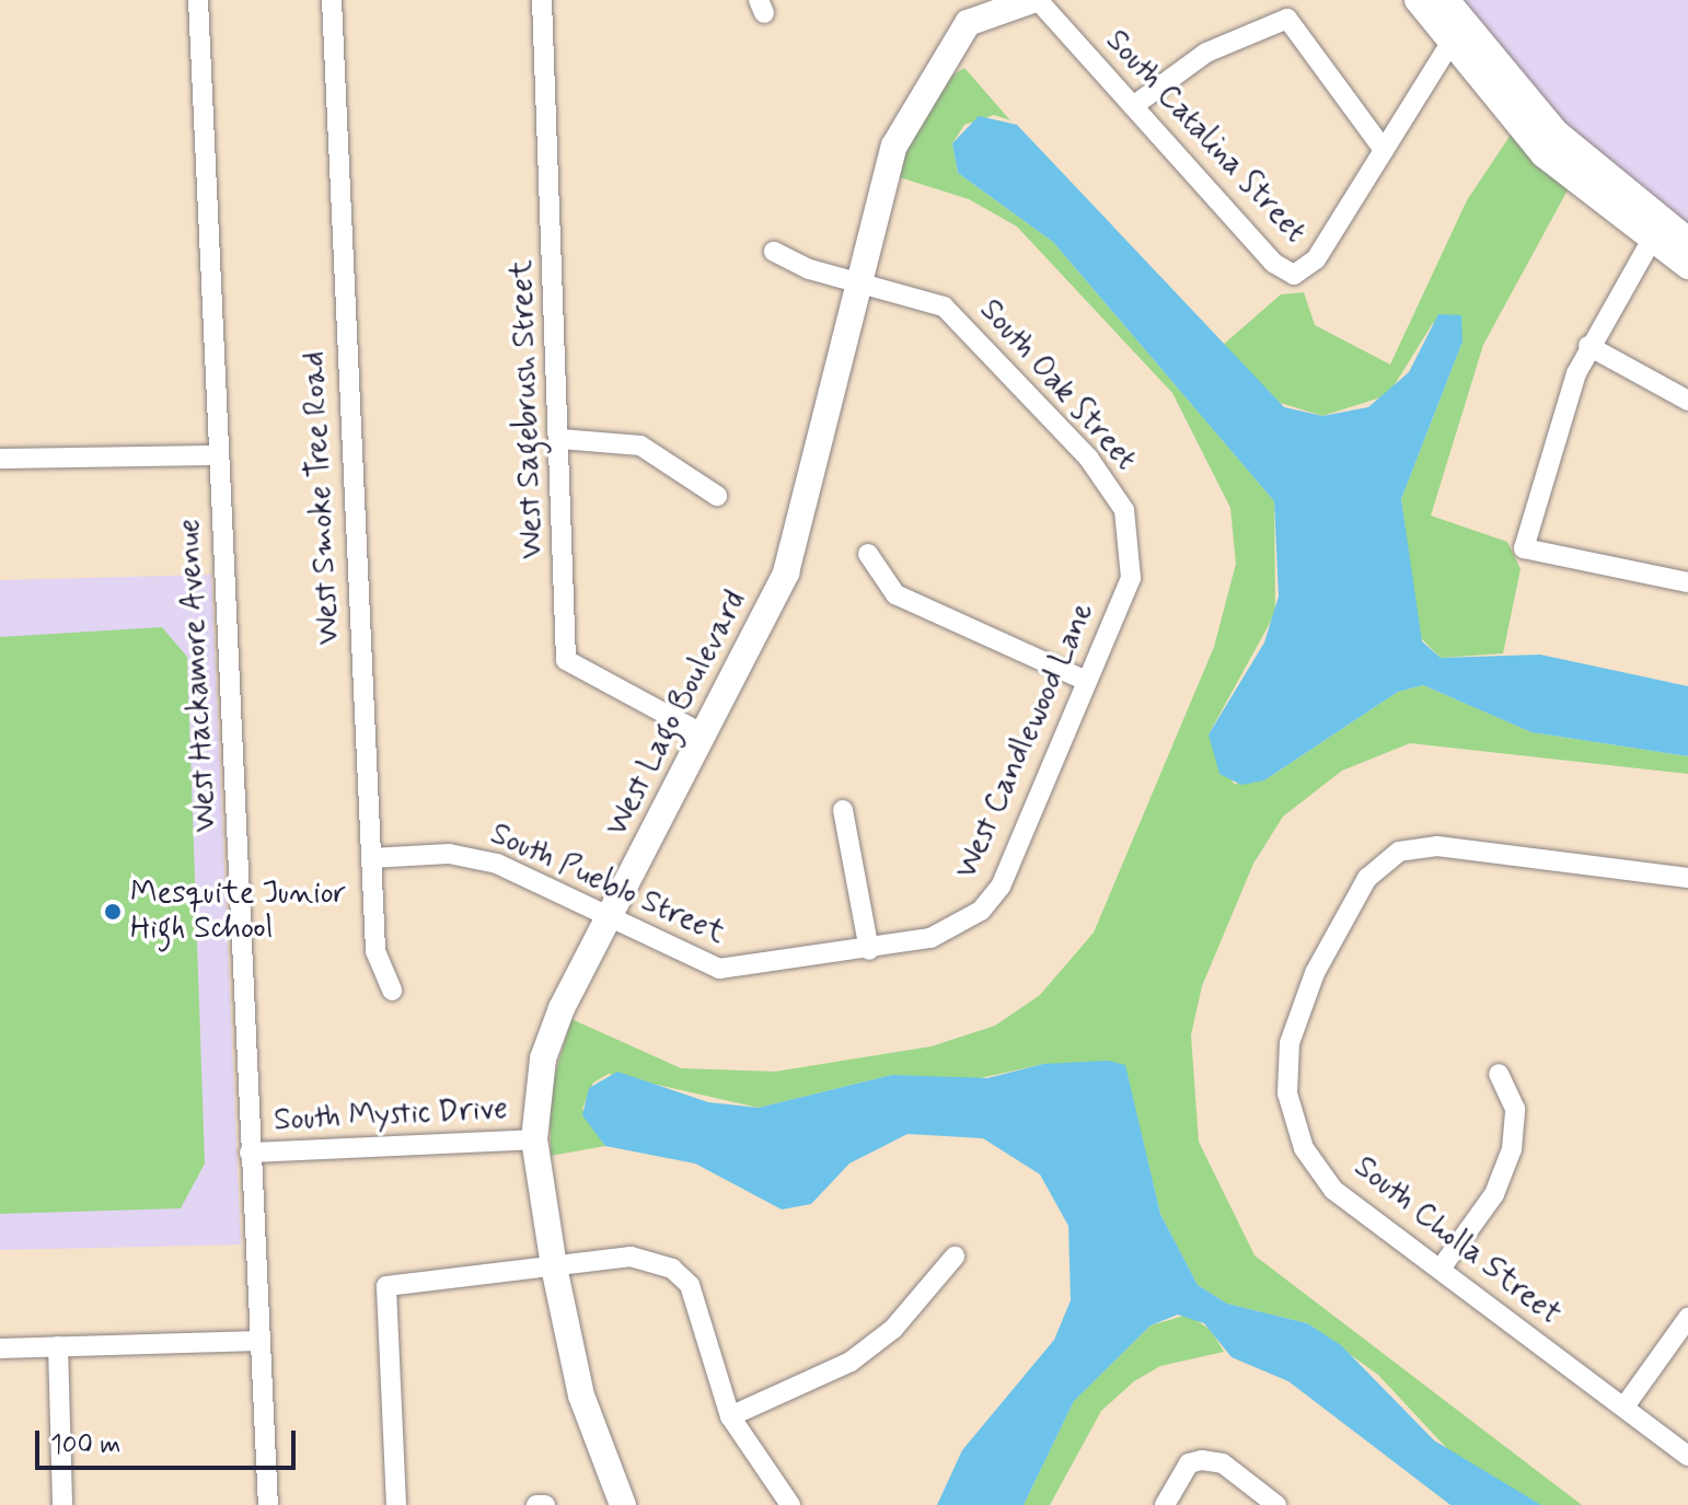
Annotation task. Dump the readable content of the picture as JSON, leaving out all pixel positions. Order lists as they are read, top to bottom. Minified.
{"streets":{"street":["South Catalina Street","South Oak Street","West Sagebrush Street","West Smoke Tree Road","West Hackamore Avenue","West Lago Boulevard","West Candlewood Lane","South Pueblo Street","South Mystic Drive","South Cholla Street"]},"crossings":[["South Catalina Street","West Lago Boulevard"],["South Oak Street","West Lago Boulevard"],["South Oak Street","West Candlewood Lane"],["West Sagebrush Street","West Lago Boulevard"],["West Smoke Tree Road","South Pueblo Street"],["West Hackamore Avenue","South Mystic Drive"],["West Lago Boulevard","South Pueblo Street"],["West Lago Boulevard","South Mystic Drive"],["West Candlewood Lane","South Pueblo Street"]],"places":["Mesquite Junior High School"],"scale_bar":"100 m"}
